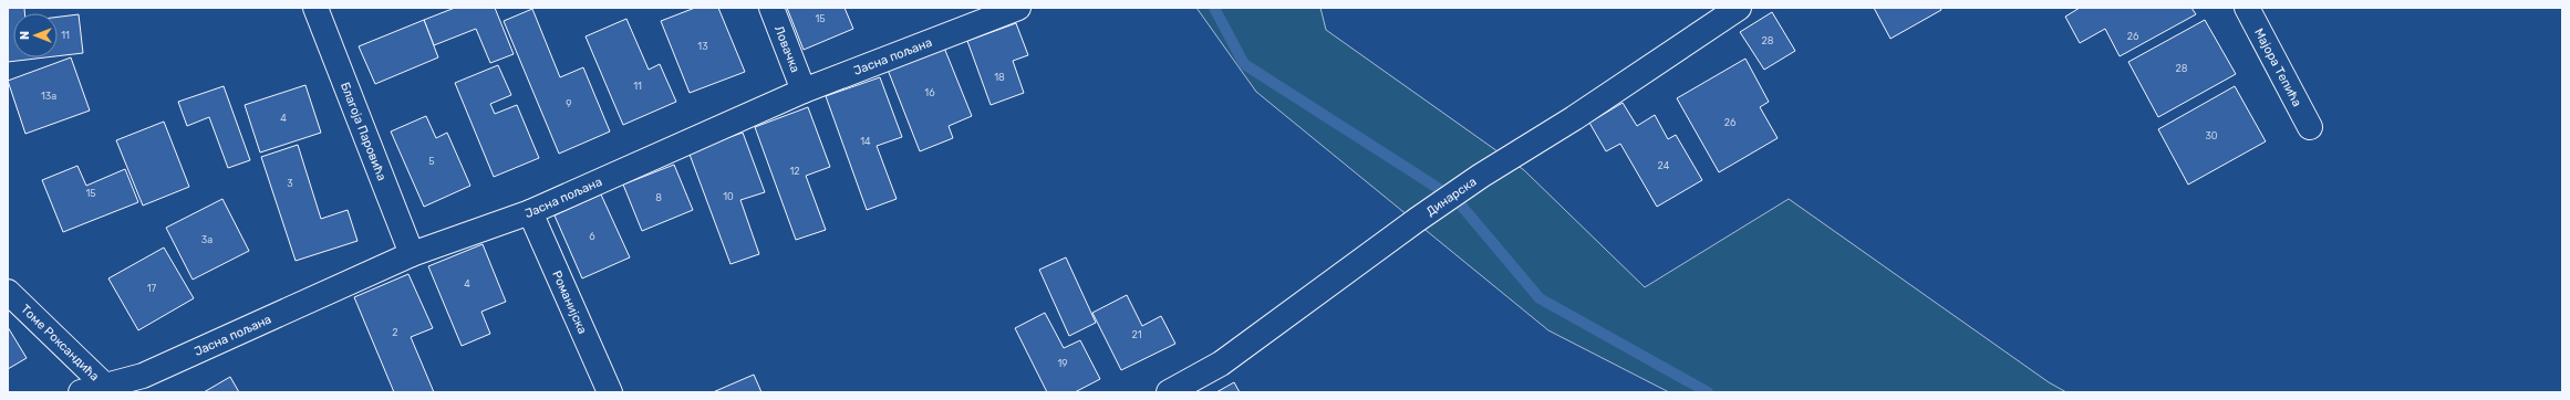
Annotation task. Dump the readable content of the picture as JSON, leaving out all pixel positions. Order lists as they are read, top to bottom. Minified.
{"streets":{"street":["Ловачка","Јасна пољана","Мајора Тепића","Благоја Паровића","Динарска","Романијска","Томе Роксандића"]},"crossings":[["Ловачка","Јасна пољана"],["Јасна пољана","Благоја Паровића"],["Јасна пољана","Романијска"],["Јасна пољана","Томе Роксандића"]],"house_numbers":["15","11","26","28","13","28","18","11","16","13a","9","4","26","30","14","5","24","12","3","15","10","8","6","3a","4","17","2","21","19"],"north":"left"}
